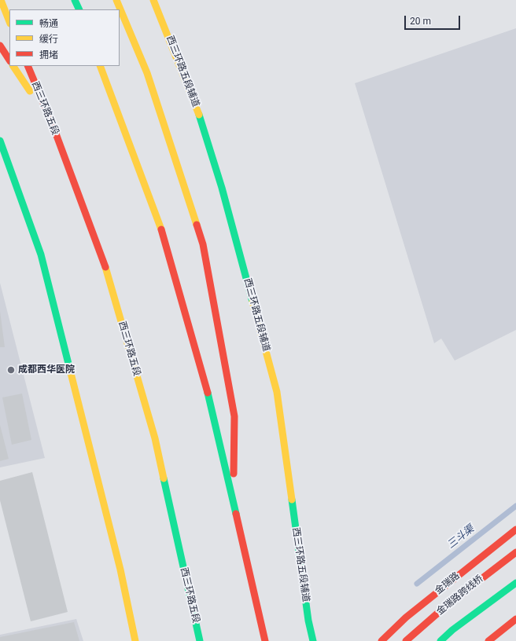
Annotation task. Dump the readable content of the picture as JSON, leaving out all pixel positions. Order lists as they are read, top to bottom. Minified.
{"streets":{"main road":["西三环路五段辅道","西三环路五段","金瑞路","金瑞路跨线桥"]},"water":["三斗渠"],"places":["成都西华医院"],"legend":["畅通","缓行","拥堵"],"scale_bar":"20 m"}
